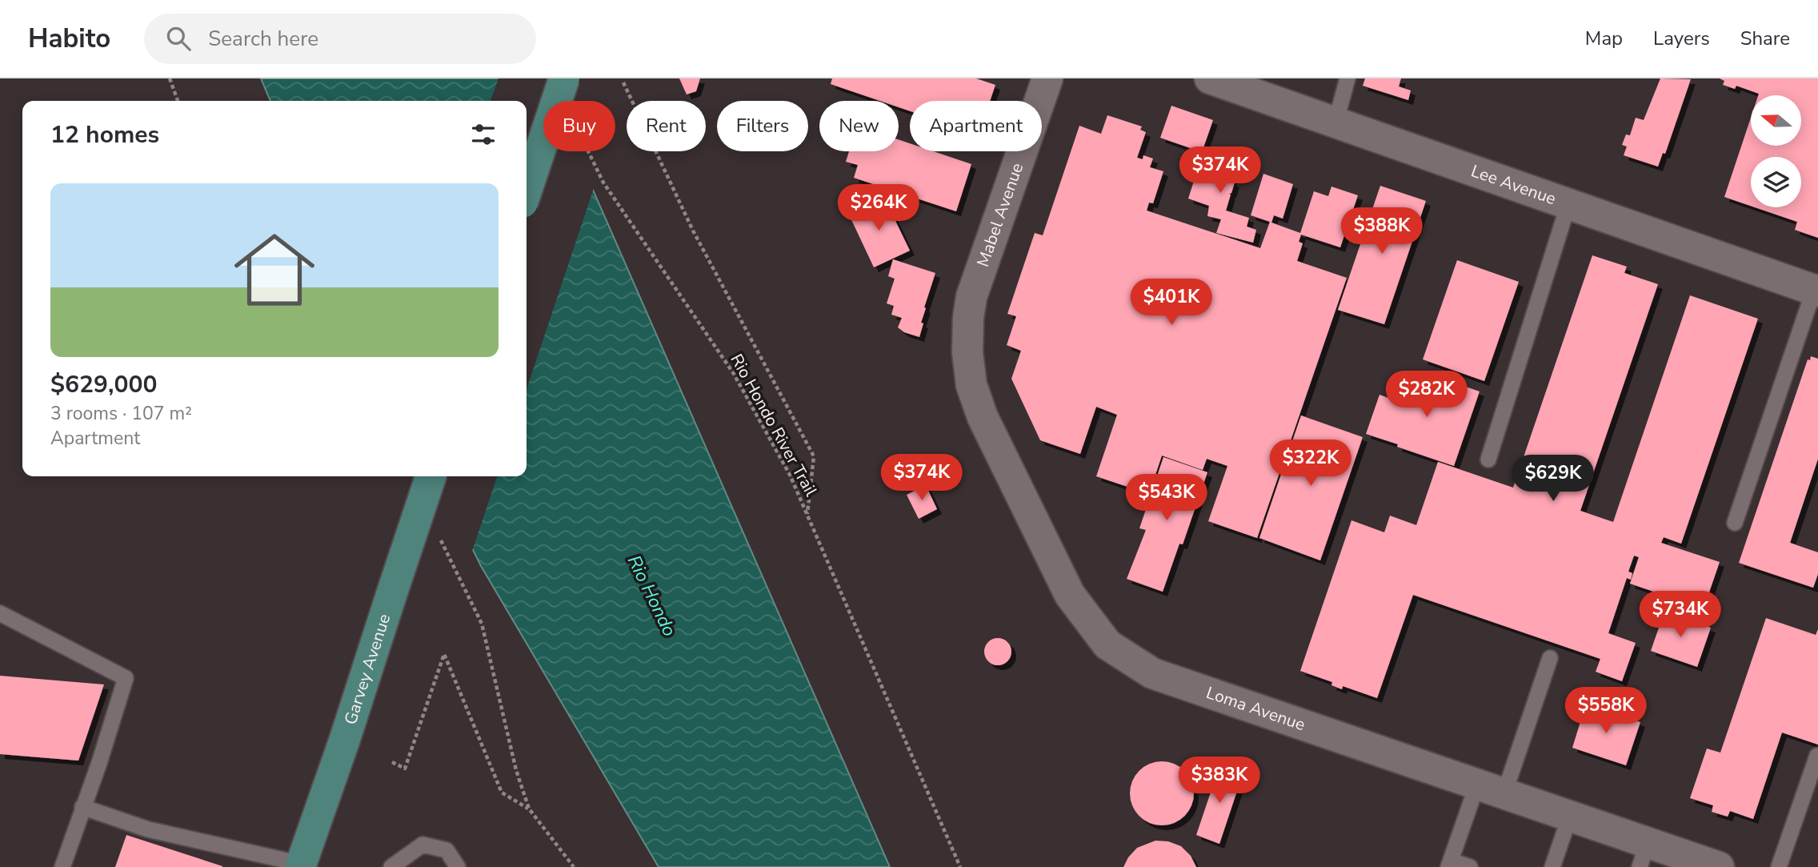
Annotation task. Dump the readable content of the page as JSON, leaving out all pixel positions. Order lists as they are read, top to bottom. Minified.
{"streets":{"main road":["Garvey Avenue"],"street":["Lee Avenue","Mabel Avenue","Loma Avenue"],"path":["Rio Hondo River Trail"]},"crossings":[["Mabel Avenue","Loma Avenue"]],"water":["Rio Hondo"],"north":"left","page":{"header":"Habito","search":"Search here","nav":["Map","Layers","Share"],"chip":["Buy","Rent","Filters","New","Apartment"],"heading":"12 homes","price":["$374K","$264K","$388K","$401K","$282K","$322K","$374K","$629K","$543K","$734K","$558K","$383K"],"list":[{"name":"$629,000","note":"3 rooms · 107 m² · Apartment"}]}}
